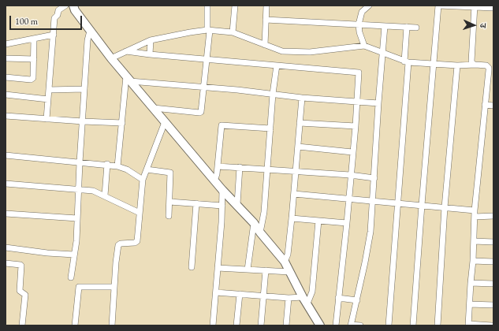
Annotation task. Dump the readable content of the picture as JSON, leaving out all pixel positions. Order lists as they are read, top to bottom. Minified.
{"scale_bar":"100 m","north":"right"}
